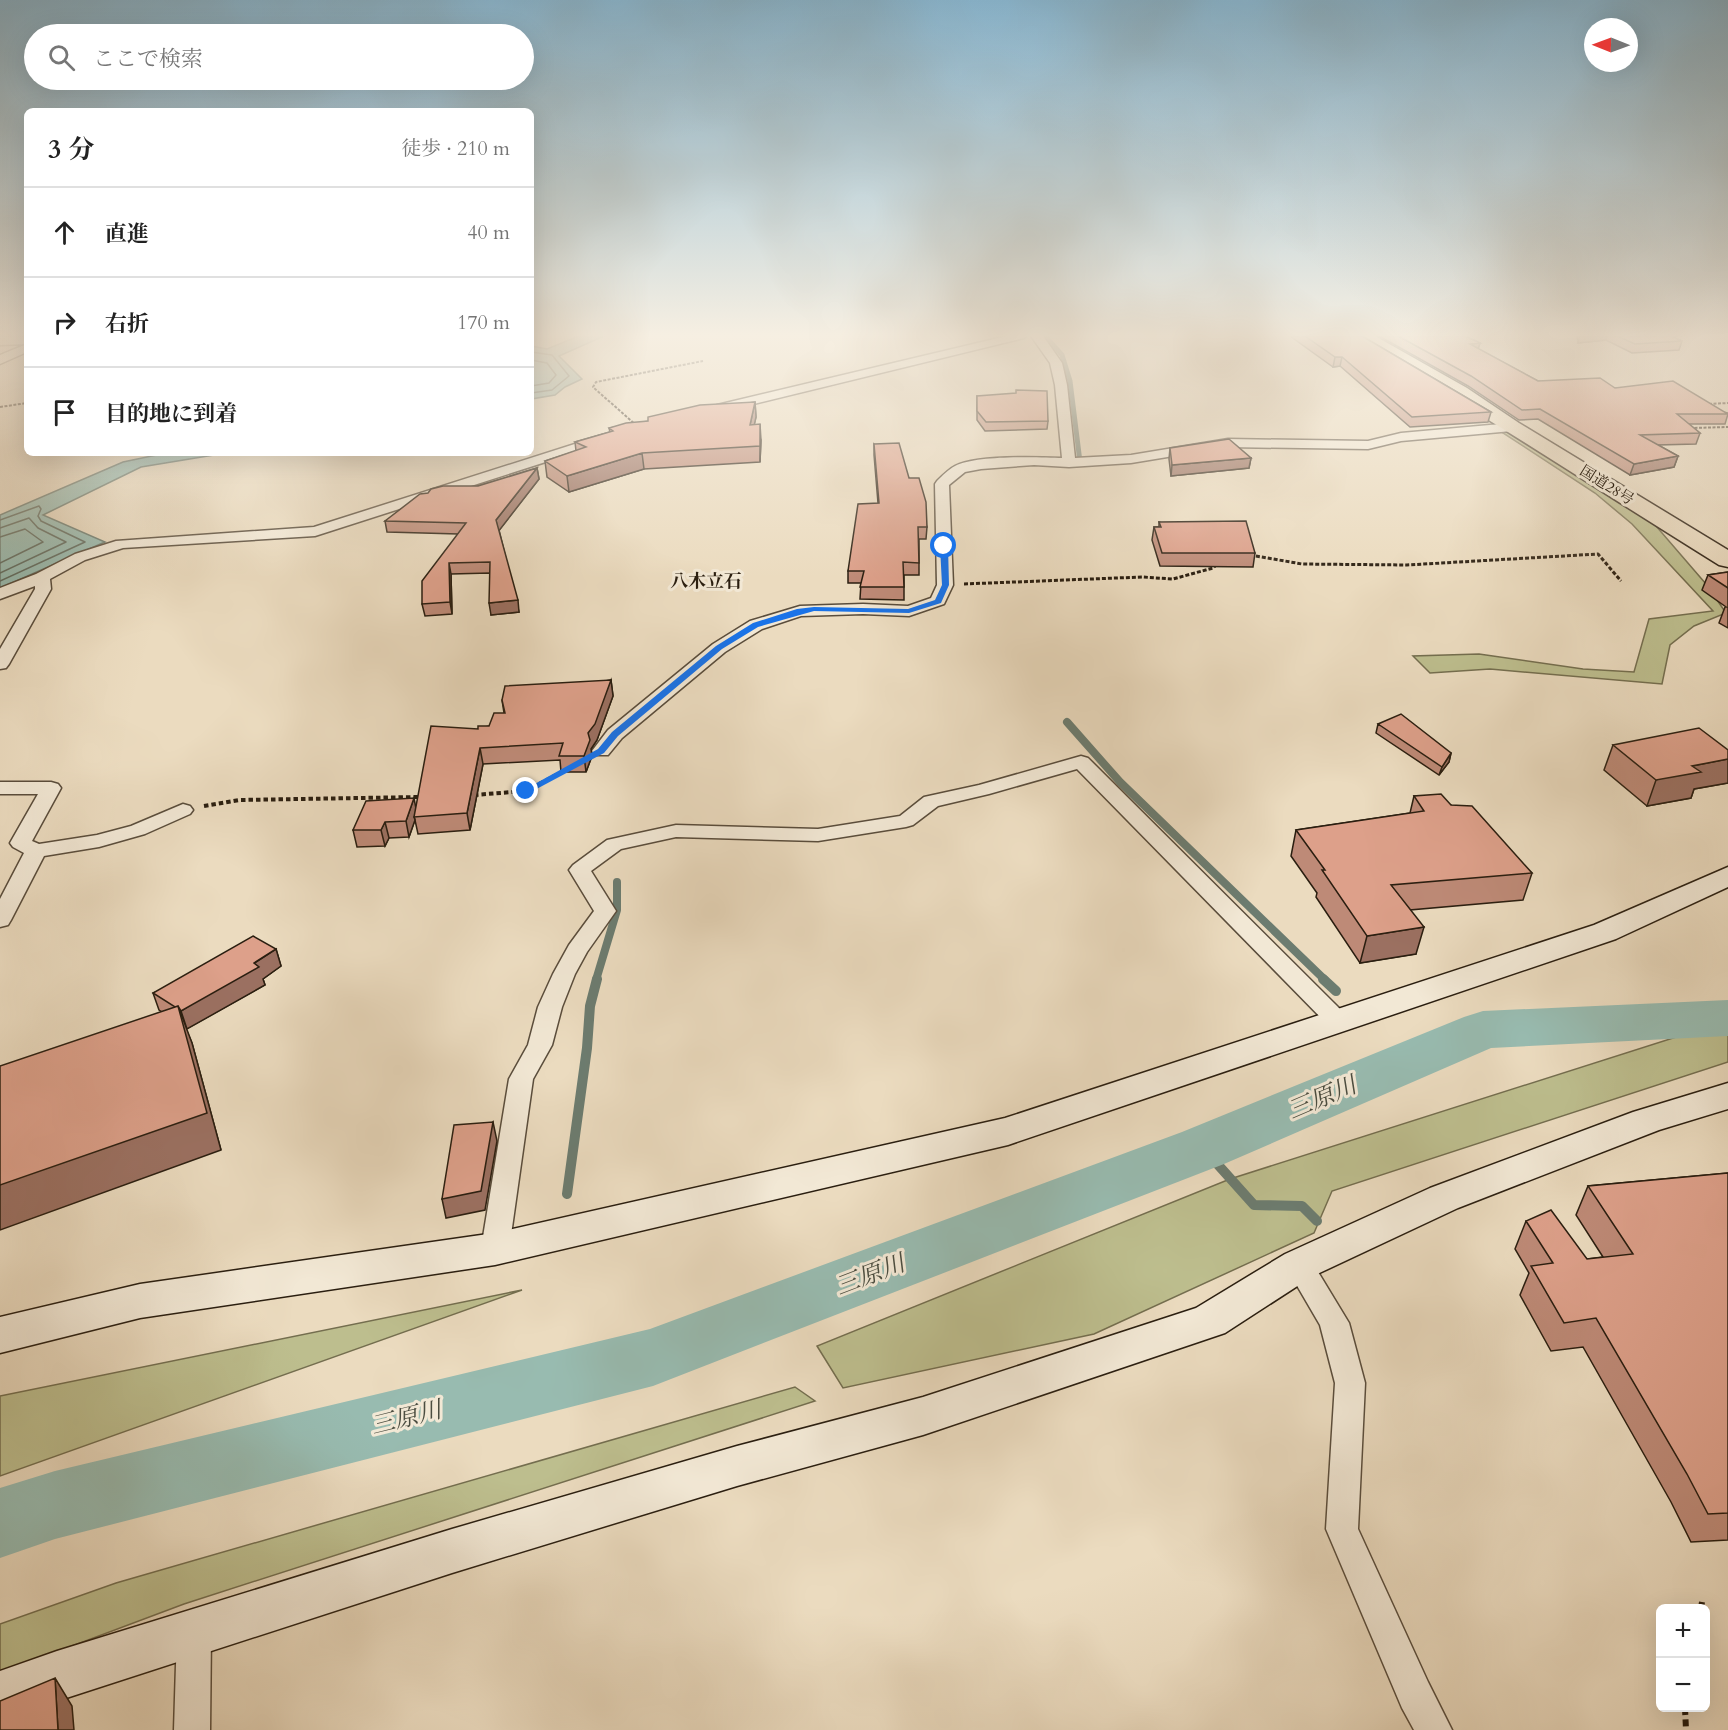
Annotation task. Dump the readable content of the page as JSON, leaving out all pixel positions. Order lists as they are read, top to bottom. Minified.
{"streets":{"highway":["国道28号"]},"districts":["八木立石"],"water":["三原川"],"north":"left","page":{"search":"ここで検索","heading":["3 分","徒歩 · 210 m"],"list":[["直進","40 m"],["右折","170 m"],"目的地に到着"],"map_buttons":["+","−"]}}
